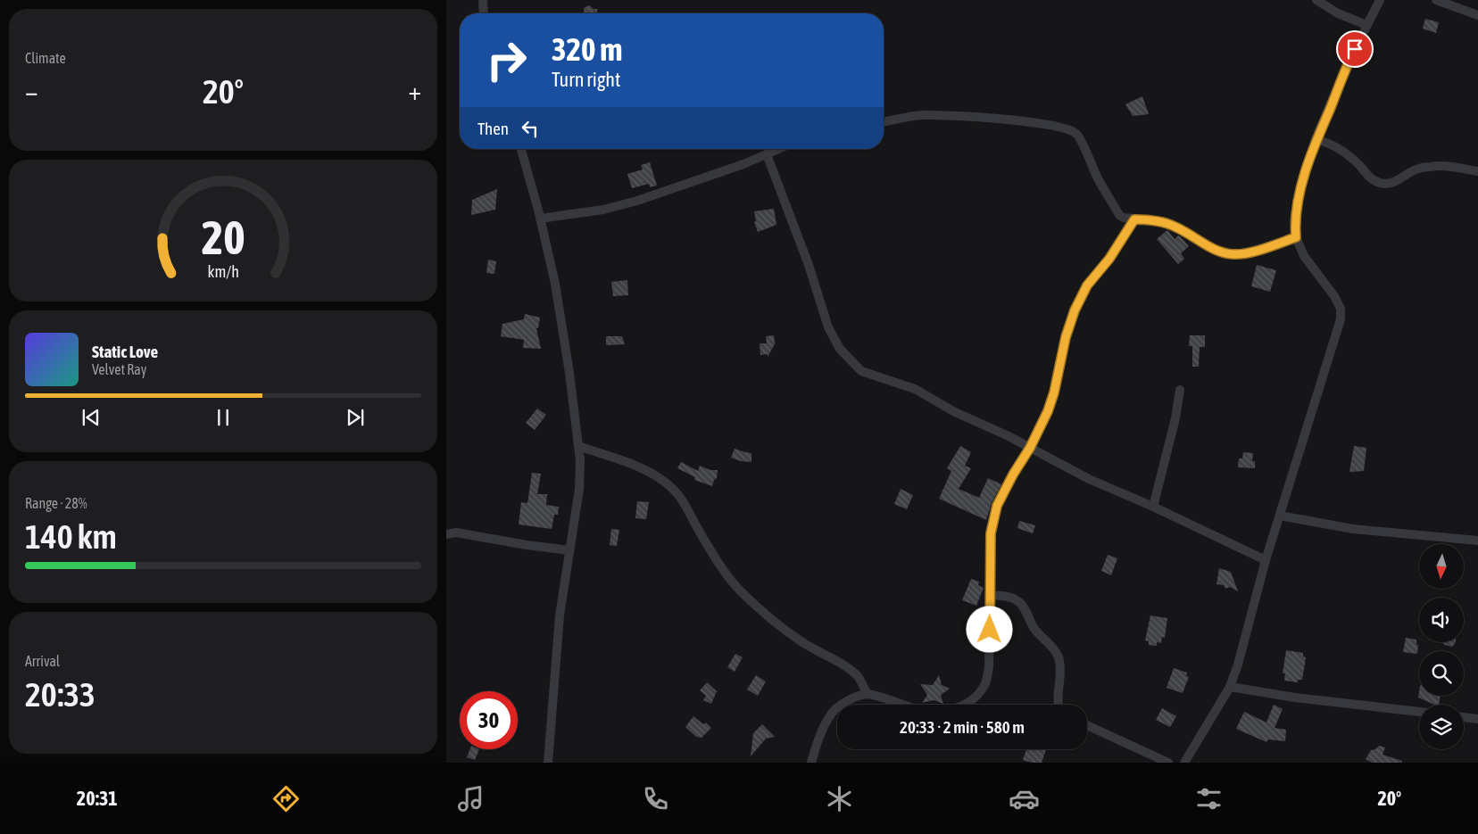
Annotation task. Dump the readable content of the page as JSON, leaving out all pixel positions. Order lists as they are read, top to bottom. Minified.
{"north":"bottom","page":{"tile":["Climate",["Range · 28%","140 km"],["Arrival","20:33"]],"turn":["320 m","Turn right"],"heat":["−","20°","+"],"then":"Then","song":["Static Love","Velvet Ray"],"limit":"30","trip":"20:33 · 2 min · 580 m","tabs":["20:31","20°"],"gauge":["20","km/h"]}}
